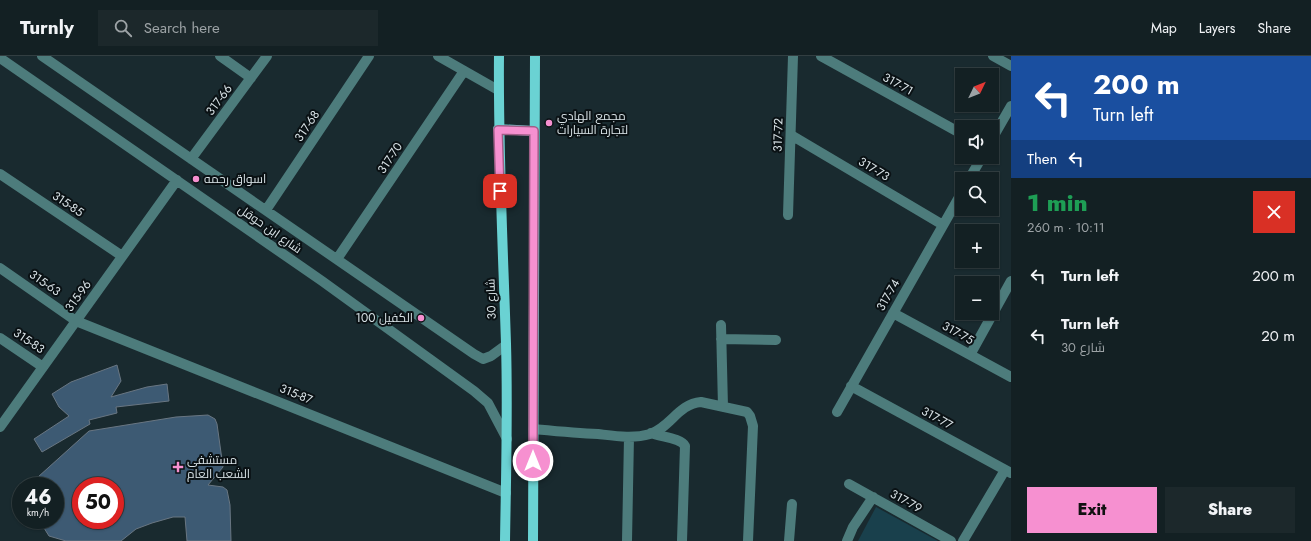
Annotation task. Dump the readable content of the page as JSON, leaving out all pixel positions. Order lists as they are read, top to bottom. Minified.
{"streets":{"main road":["شارع 30"],"street":["317-71","317-66","317-68","317-72","317-70","317-73","315-85","شارع ابن حوقل","315-63","317-74","315-96","317-75","315-83","315-87","317-77","317-79"]},"crossings":[["317-66","شارع ابن حوقل"],["317-68","شارع ابن حوقل"],["317-72","317-73"],["317-70","شارع ابن حوقل"],["317-73","317-74"],["315-85","315-96"],["شارع ابن حوقل","315-96"],["شارع ابن حوقل","شارع 30"],["315-63","315-96"],["315-63","315-87"],["317-74","317-75"],["317-74","317-77"],["315-96","315-83"],["315-96","315-87"],["شارع 30","315-87"]],"places":{"other":["مجمع الهادي لتجارة السيارات","اسواق رحمه","الكفيل 100"],"health":["مستشفى الشعب العام"]},"north":"top right","page":{"header":"Turnly","search":"Search here","nav":["Map","Layers","Share"],"turn":["200 m","Turn left"],"map_buttons":["+","−"],"then":"Then","heading":["1 min","260 m · 10:11"],"list":[{"name":"Turn left","value":"200 m"},{"name":"Turn left","note":"شارع 30","value":"20 m"}],"speed":"46 km/h","limit":"50","buttons":["Exit","Share"]}}
